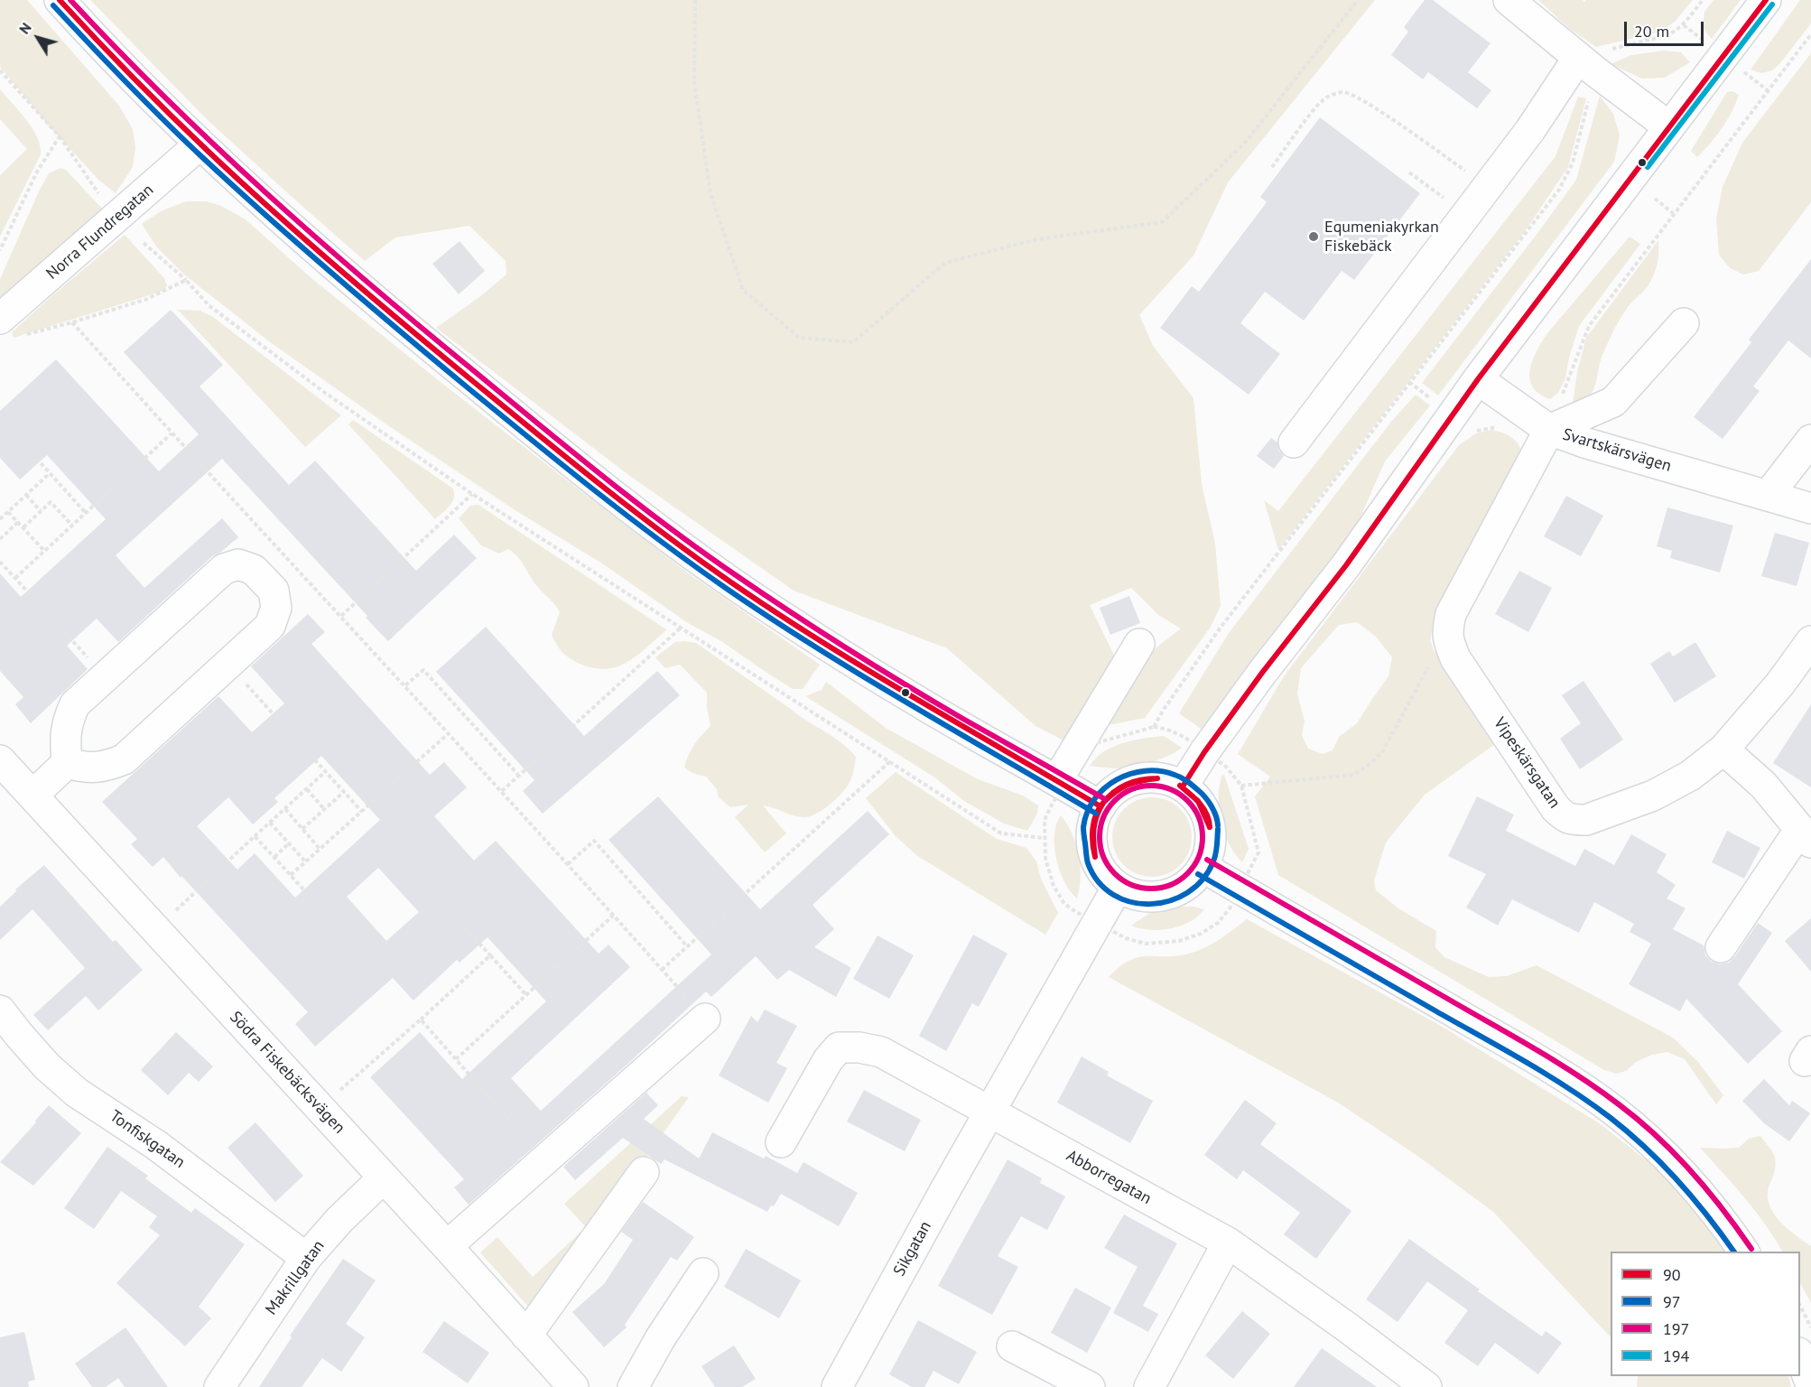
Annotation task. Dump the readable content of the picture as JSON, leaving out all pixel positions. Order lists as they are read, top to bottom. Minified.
{"streets":{"street":["Norra Flundregatan","Svartskärsvägen","Vipeskärsgatan","Södra Fiskebäcksvägen","Tonfiskgatan","Abborregatan","Sikgatan","Makrillgatan"]},"crossings":[["Södra Fiskebäcksvägen","Makrillgatan"],["Tonfiskgatan","Makrillgatan"],["Abborregatan","Sikgatan"]],"places":["Equmeniakyrkan Fiskebäck"],"lines":["transit line 90","transit line 197","transit line 194","transit line 97"],"legend":["90","97","197","194"],"scale_bar":"20 m","north":"top left"}
